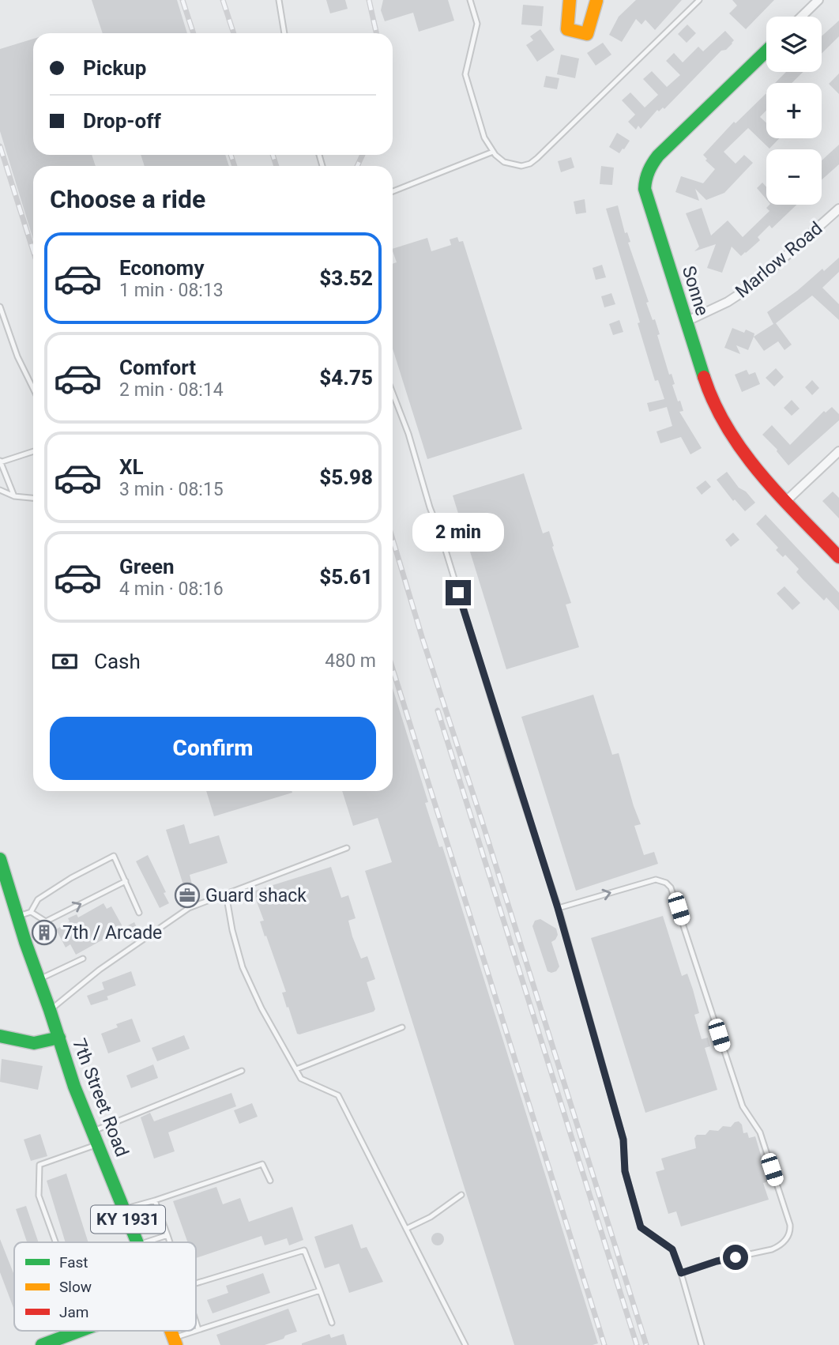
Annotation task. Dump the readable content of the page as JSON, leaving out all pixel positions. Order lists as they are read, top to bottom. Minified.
{"streets":{"street":["Marlow Road","Sonne","7th Street Road","KY 1931"]},"crossings":[["Marlow Road","Sonne"]],"places":{"office":["Guard shack"],"building":["7th / Arcade"]},"legend":["Fast","Slow","Jam"],"page":{"map_buttons":["+","−"],"banner":["Pickup","Drop-off"],"heading":"Choose a ride","list":[{"name":"Economy","note":"1 min · 08:13","value":"$3.52"},{"name":"Comfort","note":"2 min · 08:14","value":"$4.75"},{"name":"XL","note":"3 min · 08:15","value":"$5.98"},{"name":"Green","note":"4 min · 08:16","value":"$5.61"}],"bubble":"2 min","pay":["Cash","480 m"],"buttons":"Confirm"}}
